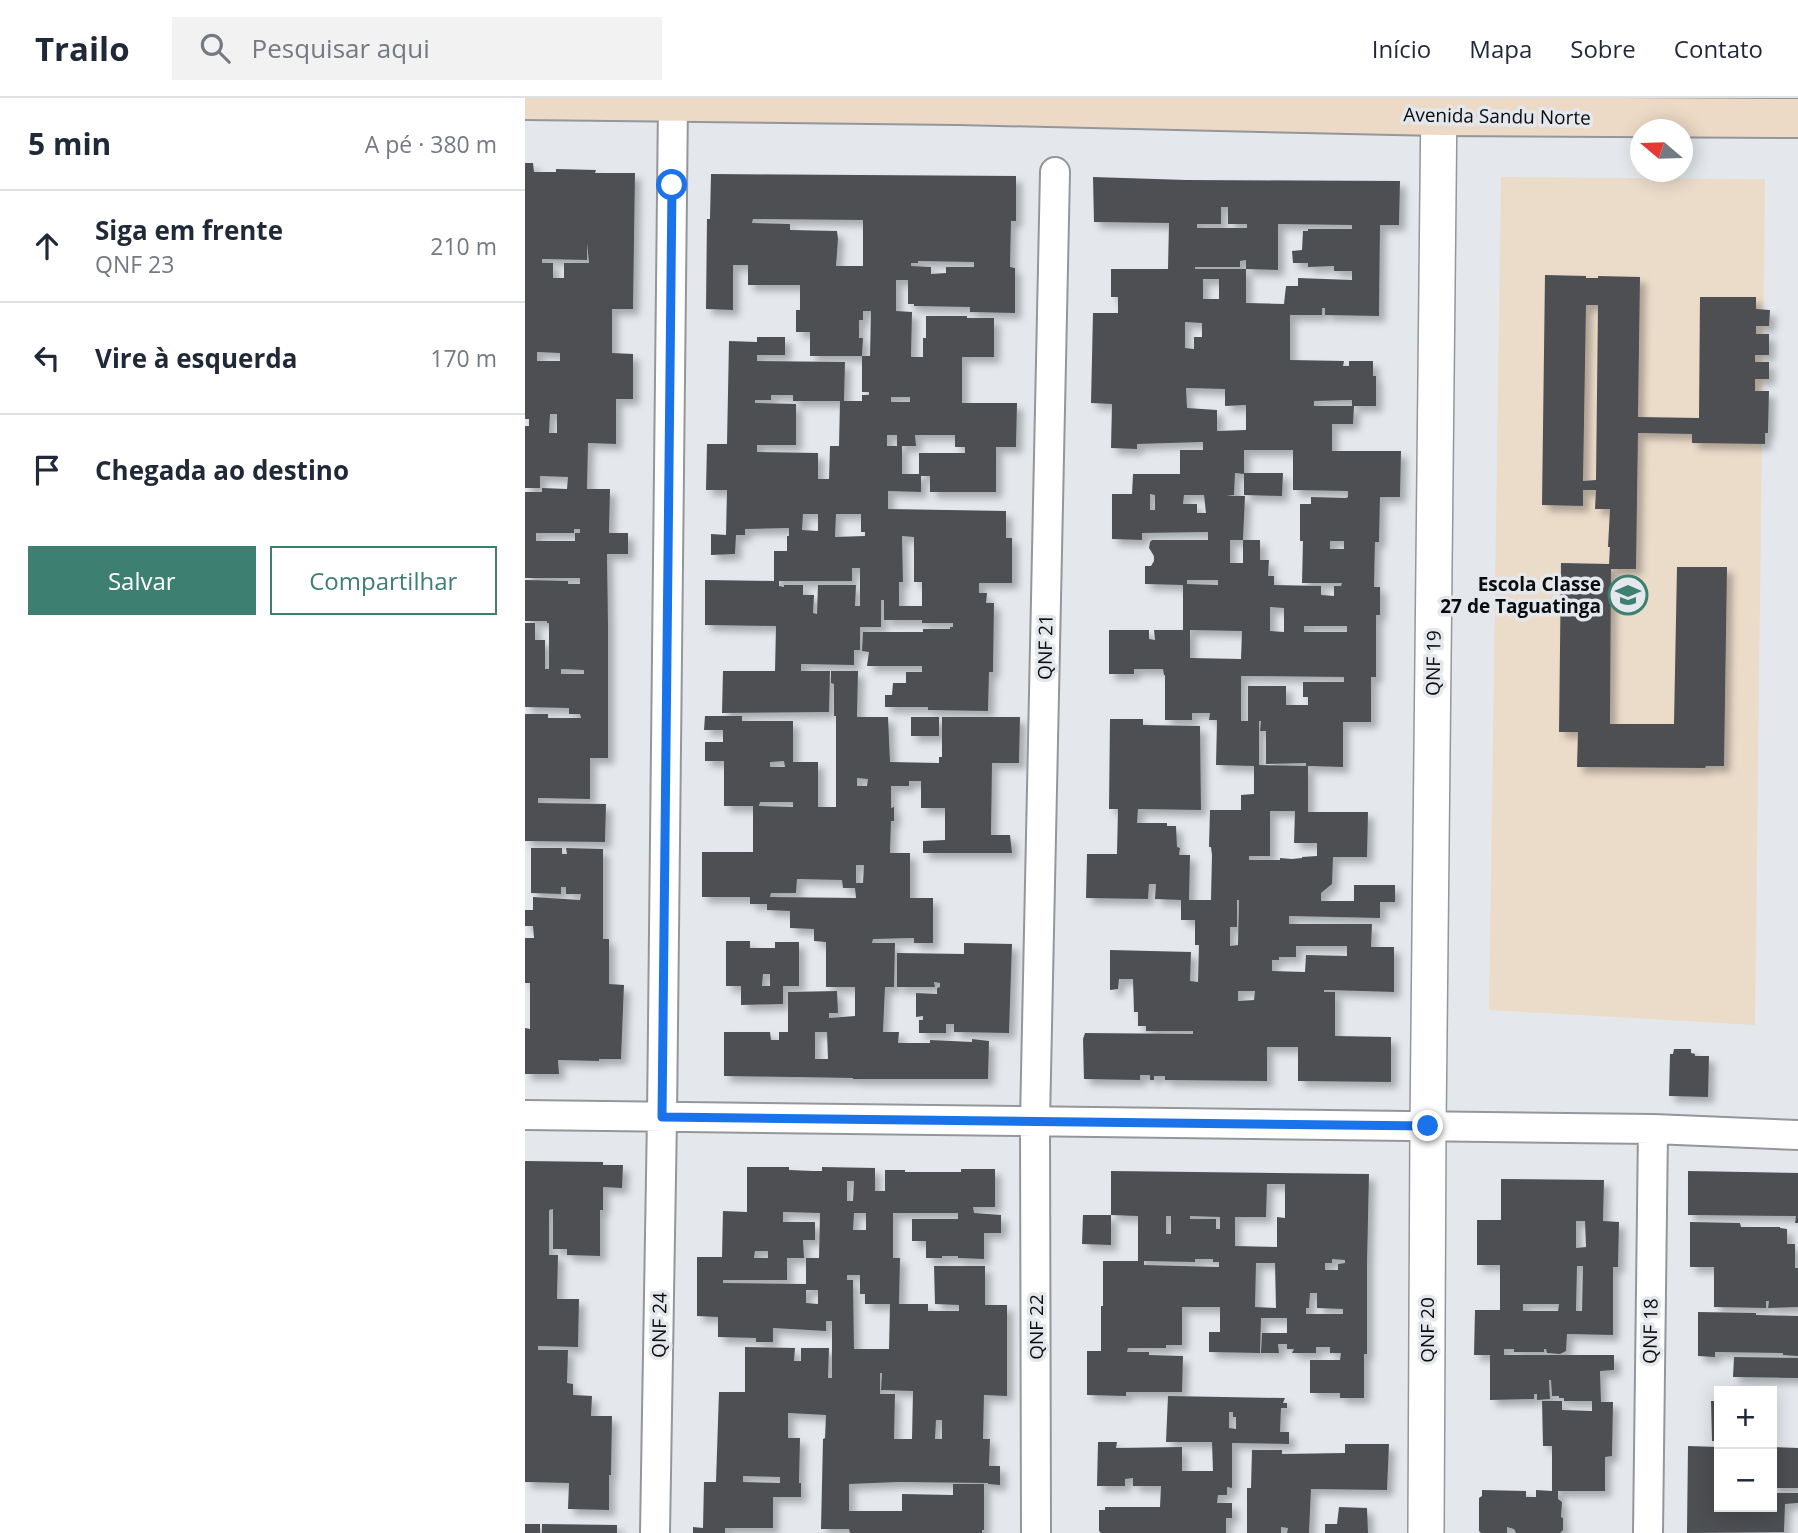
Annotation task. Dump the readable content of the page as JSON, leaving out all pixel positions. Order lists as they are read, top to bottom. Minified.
{"streets":{"main road":["Avenida Sandu Norte"],"street":["QNF 21","QNF 19","QNF 24","QNF 22","QNF 20","QNF 18"]},"crossings":[["Avenida Sandu Norte","QNF 19"],["Avenida Sandu Norte","QNF 24"],["QNF 21","QNF 22"],["QNF 19","QNF 20"]],"places":{"school or university":["Escola Classe 27 de Taguatinga"]},"north":"left","page":{"header":"Trailo","search":"Pesquisar aqui","nav":["Início","Mapa","Sobre","Contato"],"heading":["5 min","A pé · 380 m"],"list":[["Siga em frente","QNF 23","210 m"],["Vire à esquerda","170 m"],"Chegada ao destino"],"buttons":["Salvar","Compartilhar"],"map_buttons":["+","−"]}}
